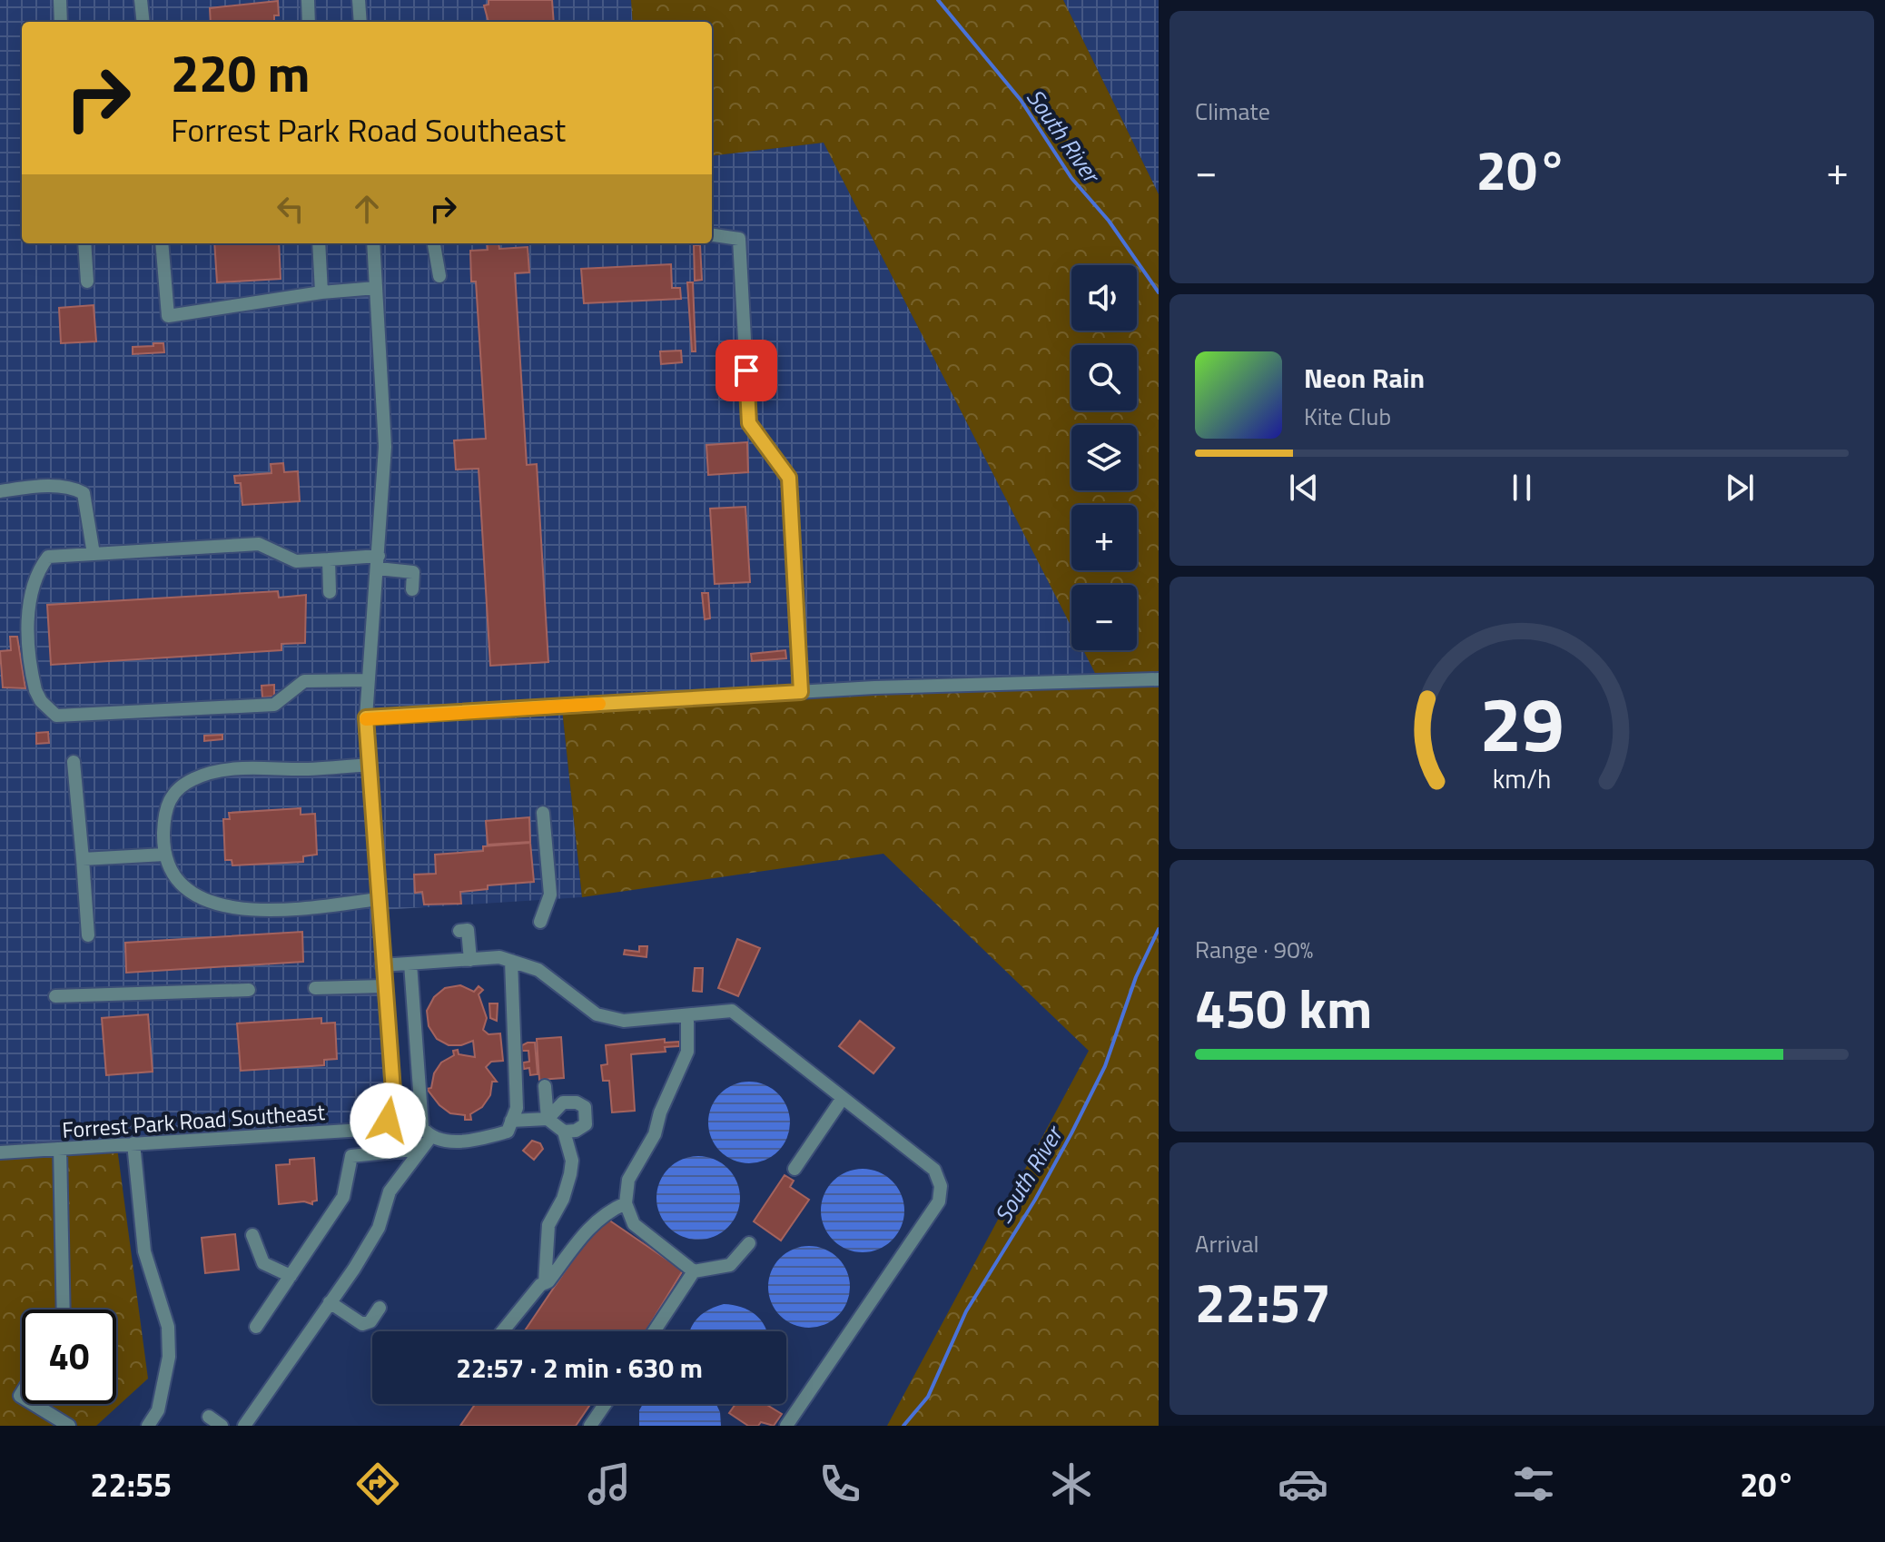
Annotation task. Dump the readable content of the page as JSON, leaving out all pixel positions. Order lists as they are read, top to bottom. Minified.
{"streets":{"street":["Forrest Park Road Southeast"]},"water":["South River"],"page":{"tile":["Climate",["Range · 90%","450 km"],["Arrival","22:57"]],"turn":["220 m","Forrest Park Road Southeast"],"heat":["−","20°","+"],"map_buttons":["+","−"],"song":["Neon Rain","Kite Club"],"limit":"40","trip":"22:57 · 2 min · 630 m","tabs":["22:55","20°"],"gauge":["29","km/h"]}}
